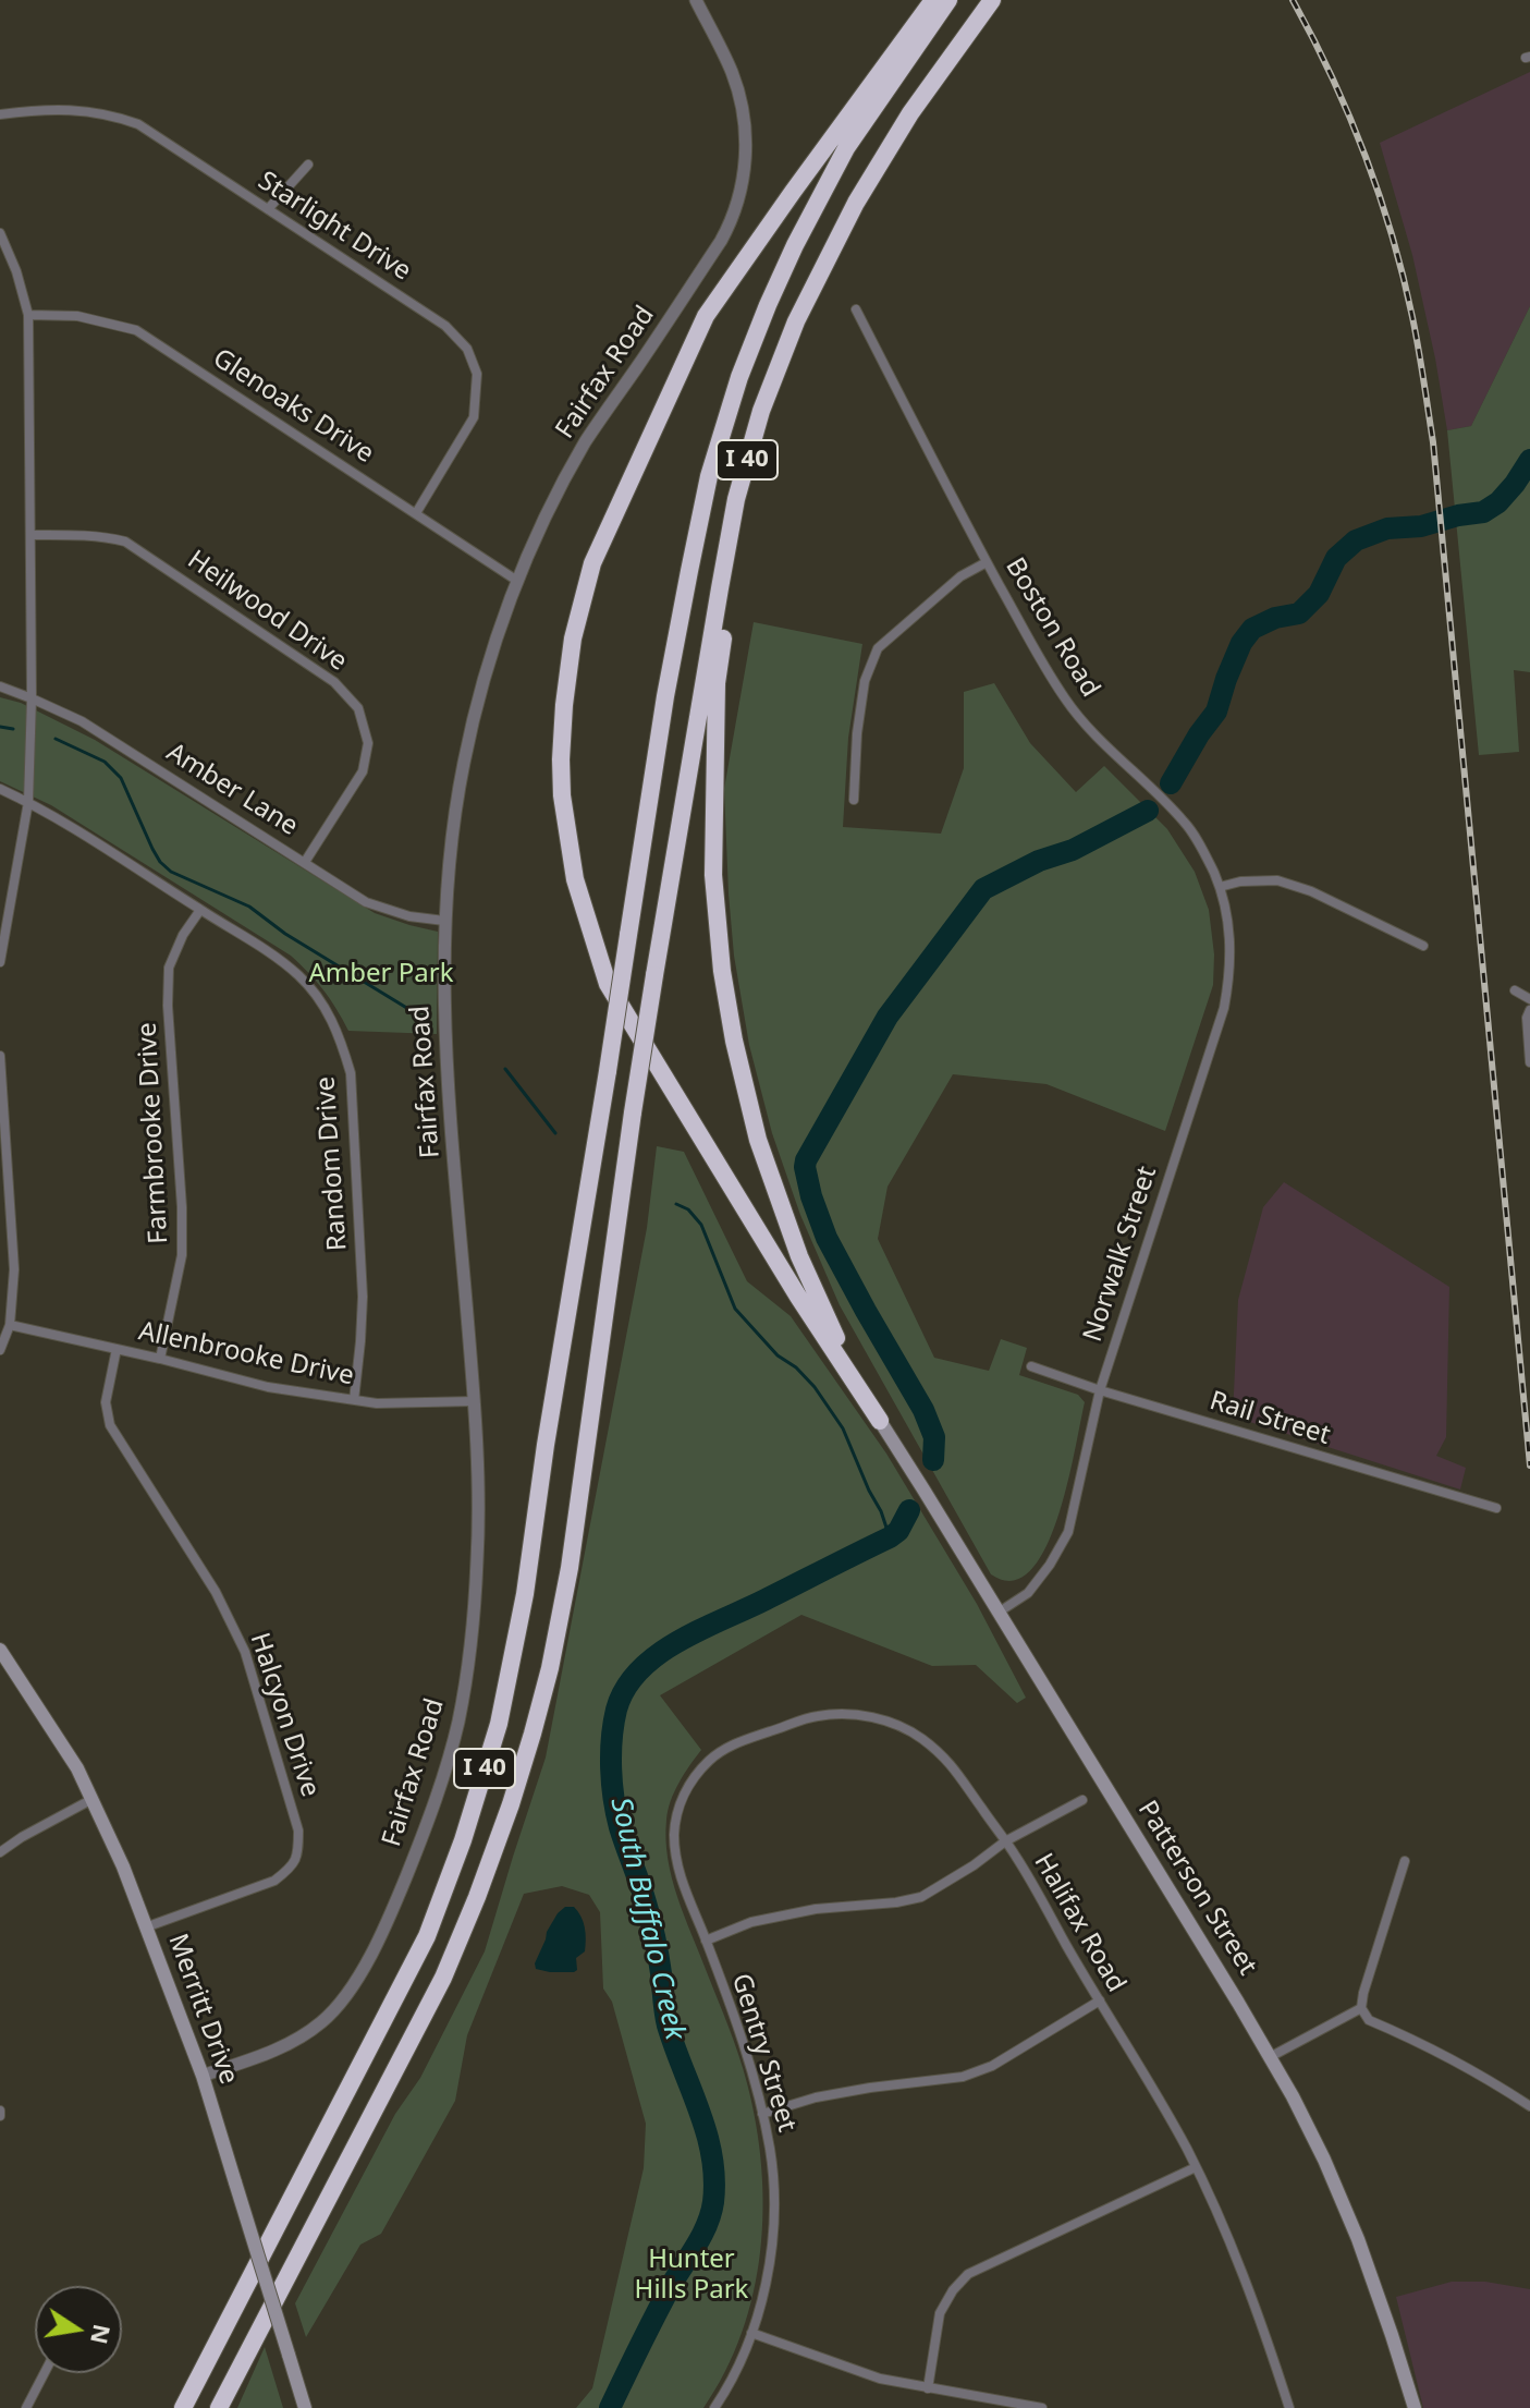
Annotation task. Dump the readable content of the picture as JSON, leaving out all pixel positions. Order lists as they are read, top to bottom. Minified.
{"streets":{"highway":["I 40"],"main road":["Patterson Street","Merritt Drive"],"street":["Starlight Drive","Fairfax Road","Glenoaks Drive","Heilwood Drive","Boston Road","Amber Lane","Farmbrooke Drive","Random Drive","Norwalk Street","Allenbrooke Drive","Rail Street","Halcyon Drive","Halifax Road","Gentry Street"]},"crossings":[["Starlight Drive","Glenoaks Drive"],["Fairfax Road","Glenoaks Drive"],["Fairfax Road","Amber Lane"],["Fairfax Road","Allenbrooke Drive"],["Fairfax Road","Merritt Drive"],["Heilwood Drive","Amber Lane"],["Boston Road","Norwalk Street"],["Farmbrooke Drive","Random Drive"],["Farmbrooke Drive","Allenbrooke Drive"],["Random Drive","Allenbrooke Drive"],["Norwalk Street","Rail Street"],["Norwalk Street","Patterson Street"],["Allenbrooke Drive","Halcyon Drive"],["Halcyon Drive","Merritt Drive"],["Halifax Road","Gentry Street"]],"water":["South Buffalo Creek"],"parks":["Amber Park","Hunter Hills Park"],"north":"right"}
